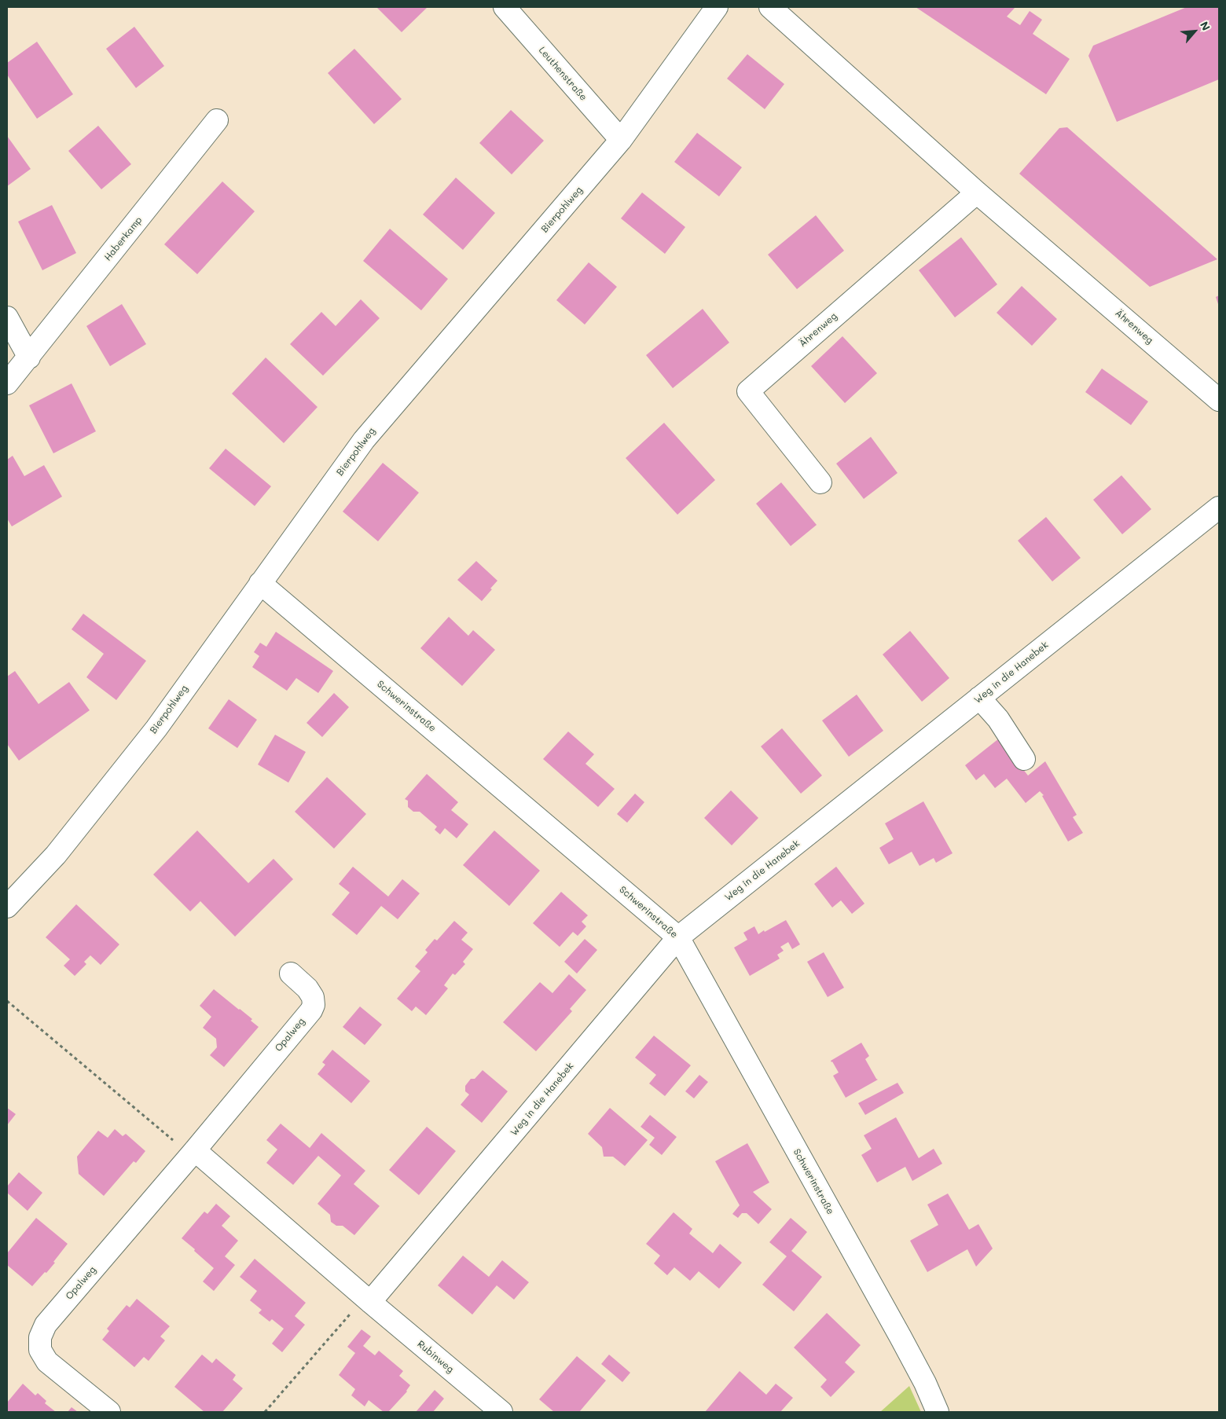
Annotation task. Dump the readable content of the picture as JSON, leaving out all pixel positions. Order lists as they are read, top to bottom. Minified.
{"streets":{"street":["Leuthenstraße","Bierpohlweg","Haberkamp","Ährenweg","Weg in die Hanebek","Schwerinstraße","Opalweg","Rubinweg"]},"crossings":[["Leuthenstraße","Bierpohlweg"],["Bierpohlweg","Schwerinstraße"],["Weg in die Hanebek","Schwerinstraße"],["Weg in die Hanebek","Rubinweg"]],"north":"top right"}
